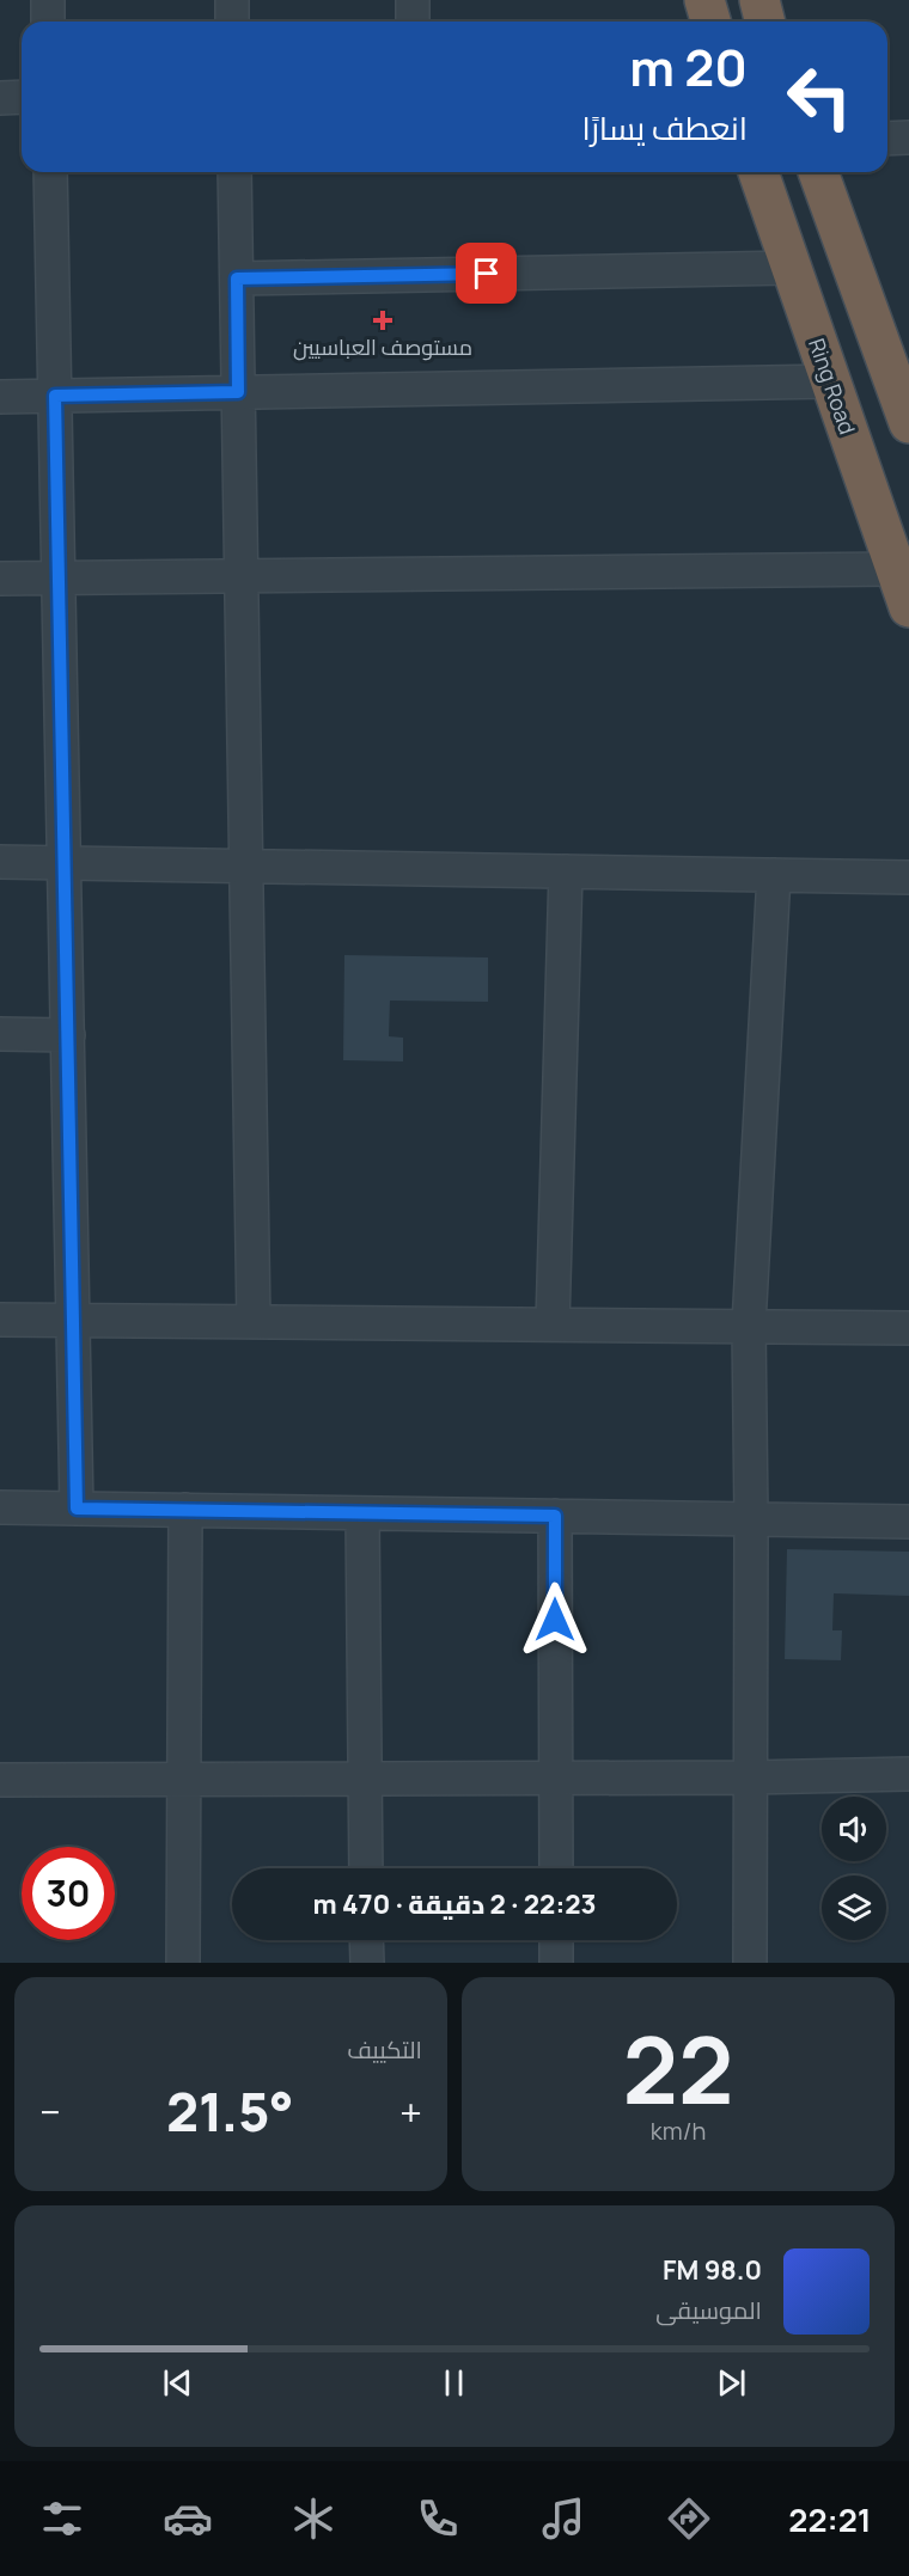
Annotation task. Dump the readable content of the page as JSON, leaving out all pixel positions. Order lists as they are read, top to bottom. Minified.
{"streets":{"highway":["Ring Road"]},"places":{"health":["مستوصف العباسيين"]},"page":{"turn":["20 m","انعطف يسارًا"],"limit":"30","trip":"22:23 · 2 دقيقة · 470 m","tile":[["22","km/h"],"التكييف"],"heat":["−","21.5°","+"],"song":["98.0 FM","الموسيقى"],"tabs":"22:21"}}
